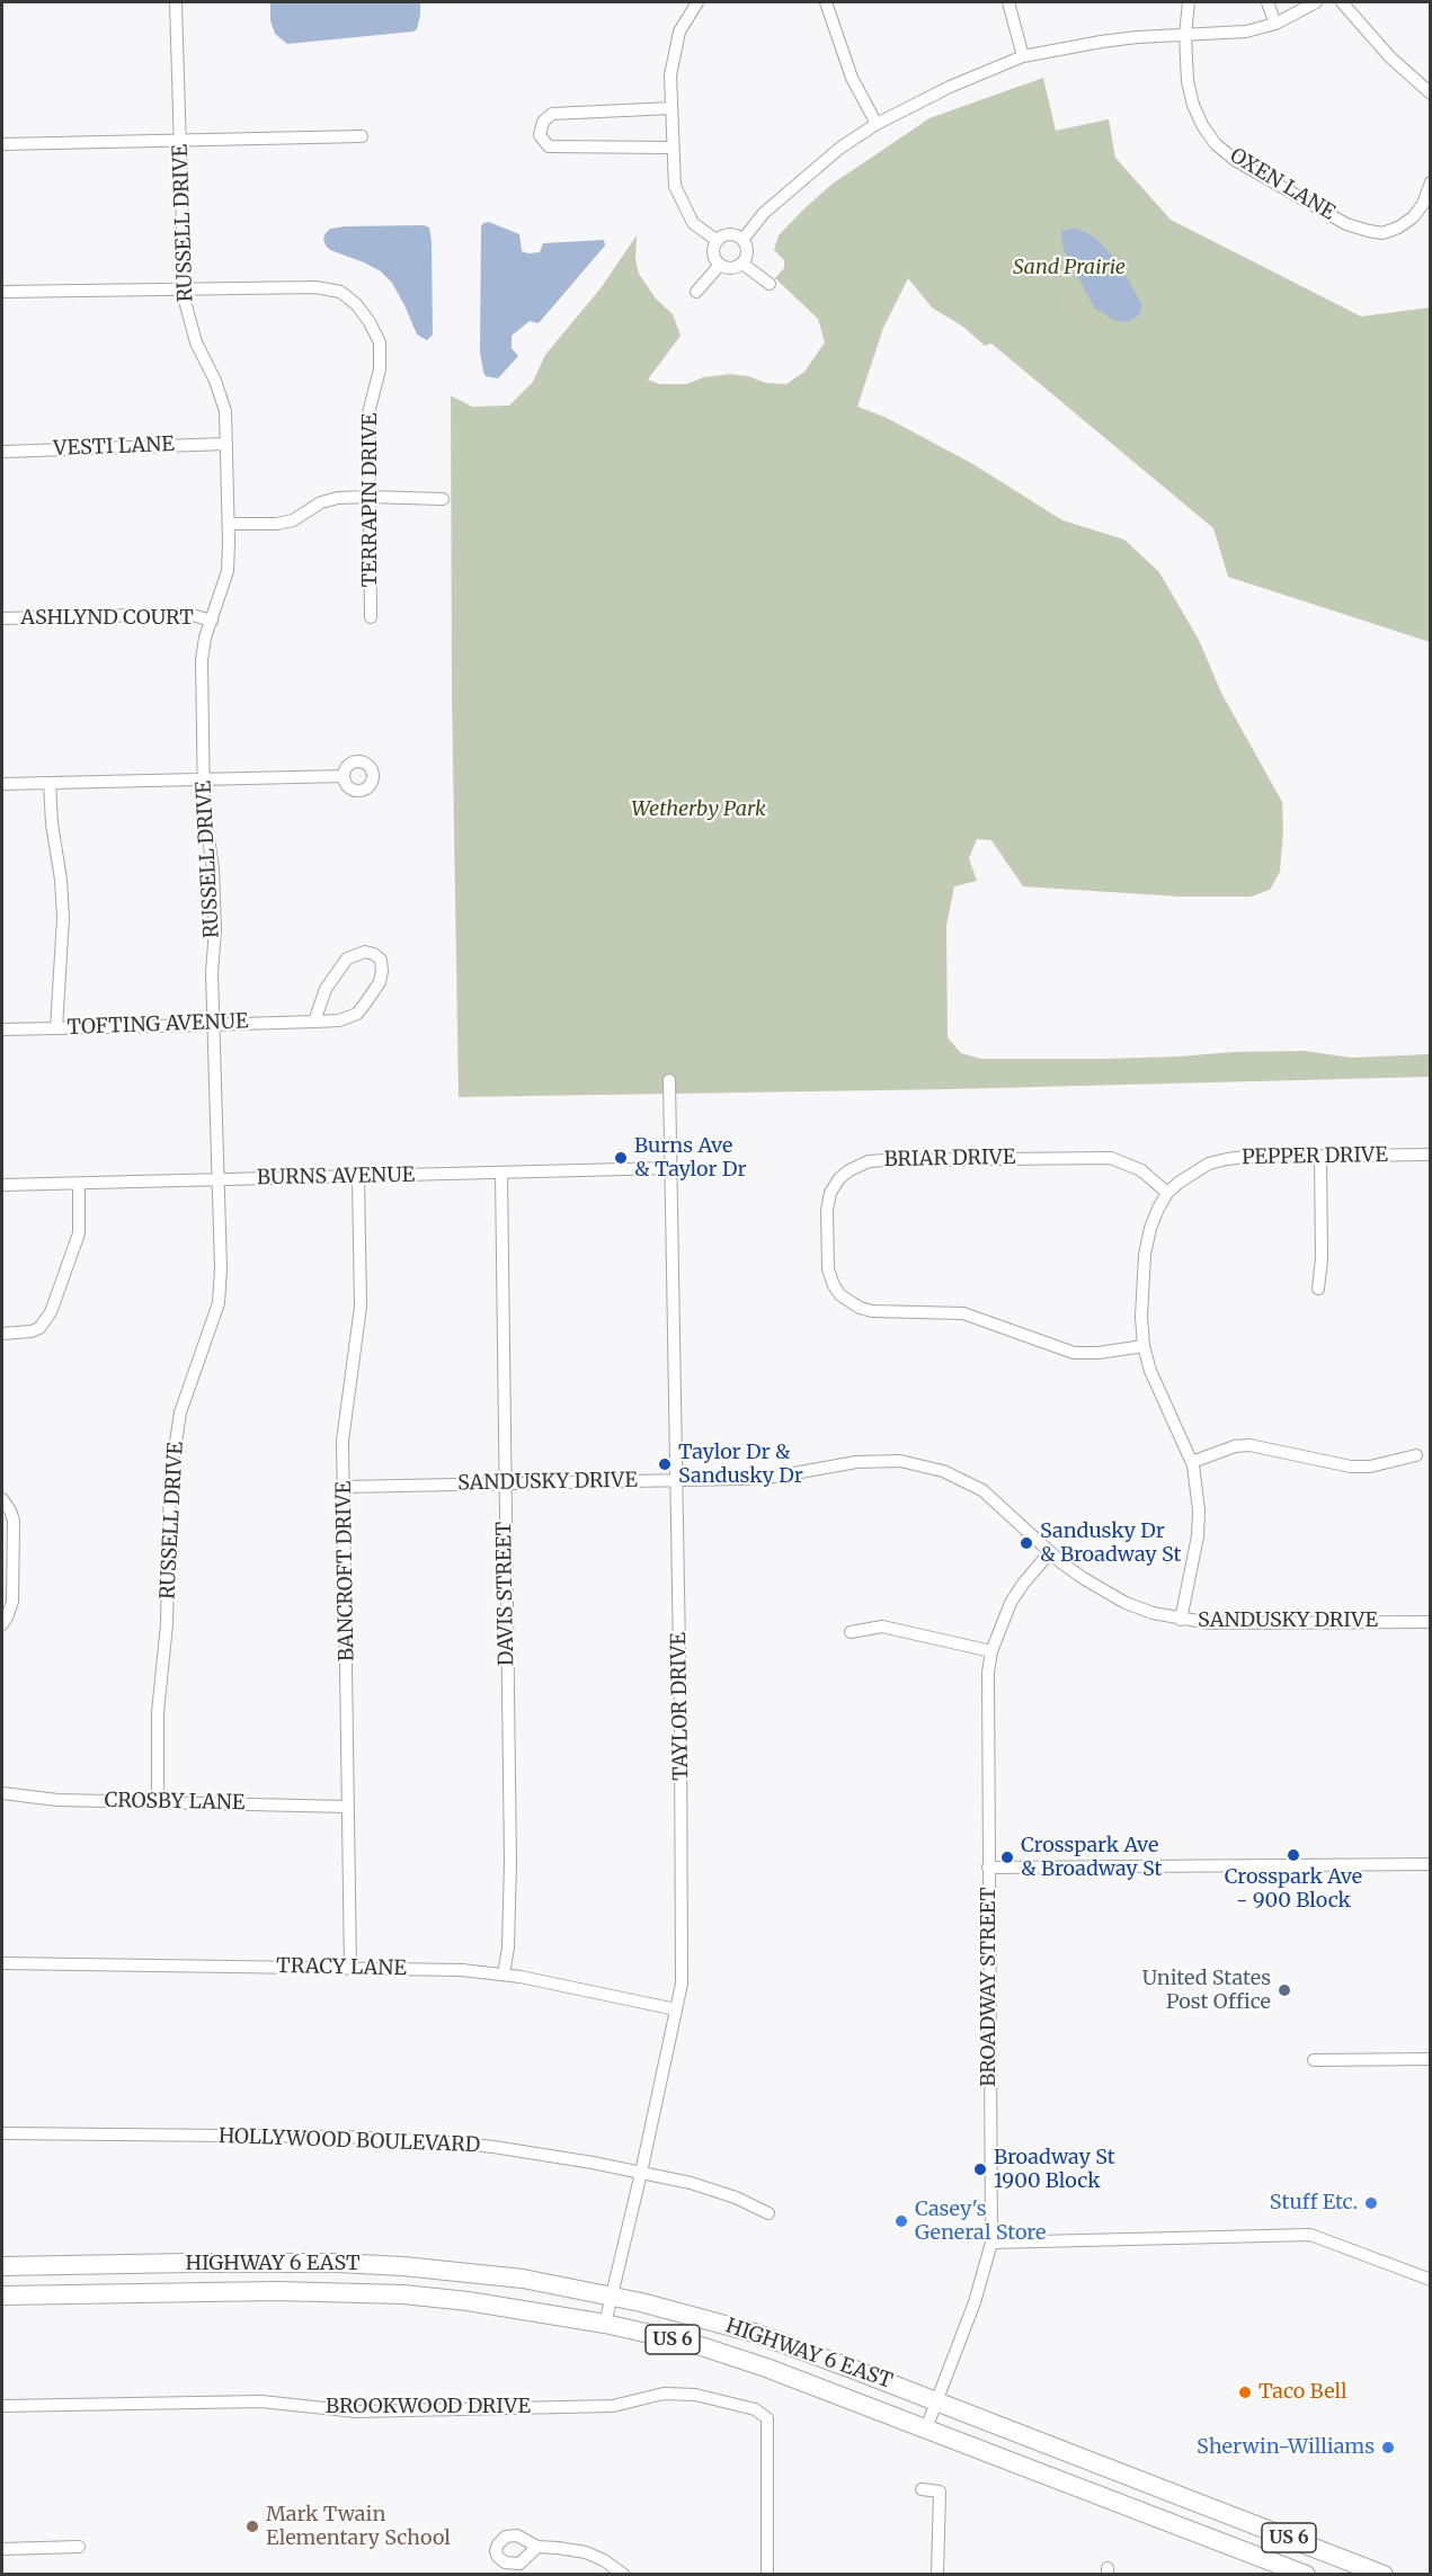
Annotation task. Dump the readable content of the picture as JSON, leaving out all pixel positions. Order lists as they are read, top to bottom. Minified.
{"streets":{"main road":["HIGHWAY 6 EAST","US 6"],"street":["OXEN LANE","RUSSELL DRIVE","VESTI LANE","TERRAPIN DRIVE","ASHLYND COURT","TOFTING AVENUE","PEPPER DRIVE","BRIAR DRIVE","BURNS AVENUE","SANDUSKY DRIVE","BANCROFT DRIVE","DAVIS STREET","TAYLOR DRIVE","CROSBY LANE","TRACY LANE","BROADWAY STREET","HOLLYWOOD BOULEVARD","BROOKWOOD DRIVE"]},"crossings":[["RUSSELL DRIVE","VESTI LANE"],["RUSSELL DRIVE","TERRAPIN DRIVE"],["RUSSELL DRIVE","ASHLYND COURT"],["RUSSELL DRIVE","TOFTING AVENUE"],["RUSSELL DRIVE","BURNS AVENUE"],["RUSSELL DRIVE","CROSBY LANE"],["PEPPER DRIVE","BRIAR DRIVE"],["PEPPER DRIVE","SANDUSKY DRIVE"],["BURNS AVENUE","BANCROFT DRIVE"],["BURNS AVENUE","DAVIS STREET"],["BURNS AVENUE","TAYLOR DRIVE"],["SANDUSKY DRIVE","BANCROFT DRIVE"],["SANDUSKY DRIVE","DAVIS STREET"],["SANDUSKY DRIVE","TAYLOR DRIVE"],["SANDUSKY DRIVE","BROADWAY STREET"],["BANCROFT DRIVE","CROSBY LANE"],["BANCROFT DRIVE","TRACY LANE"],["DAVIS STREET","TRACY LANE"],["TAYLOR DRIVE","TRACY LANE"],["TAYLOR DRIVE","HOLLYWOOD BOULEVARD"],["TAYLOR DRIVE","HIGHWAY 6 EAST"],["BROADWAY STREET","HIGHWAY 6 EAST"]],"parks":["Sand Prairie","Wetherby Park"],"places":["Burns Ave & Taylor Dr","Taylor Dr & Sandusky Dr","Sandusky Dr & Broadway St","Crosspark Ave - 900 Block","Crosspark Ave & Broadway St","United States Post Office","Broadway St 1900 Block","Stuff Etc.","Casey's General Store","Taco Bell","Sherwin-Williams","Mark Twain Elementary School"]}
